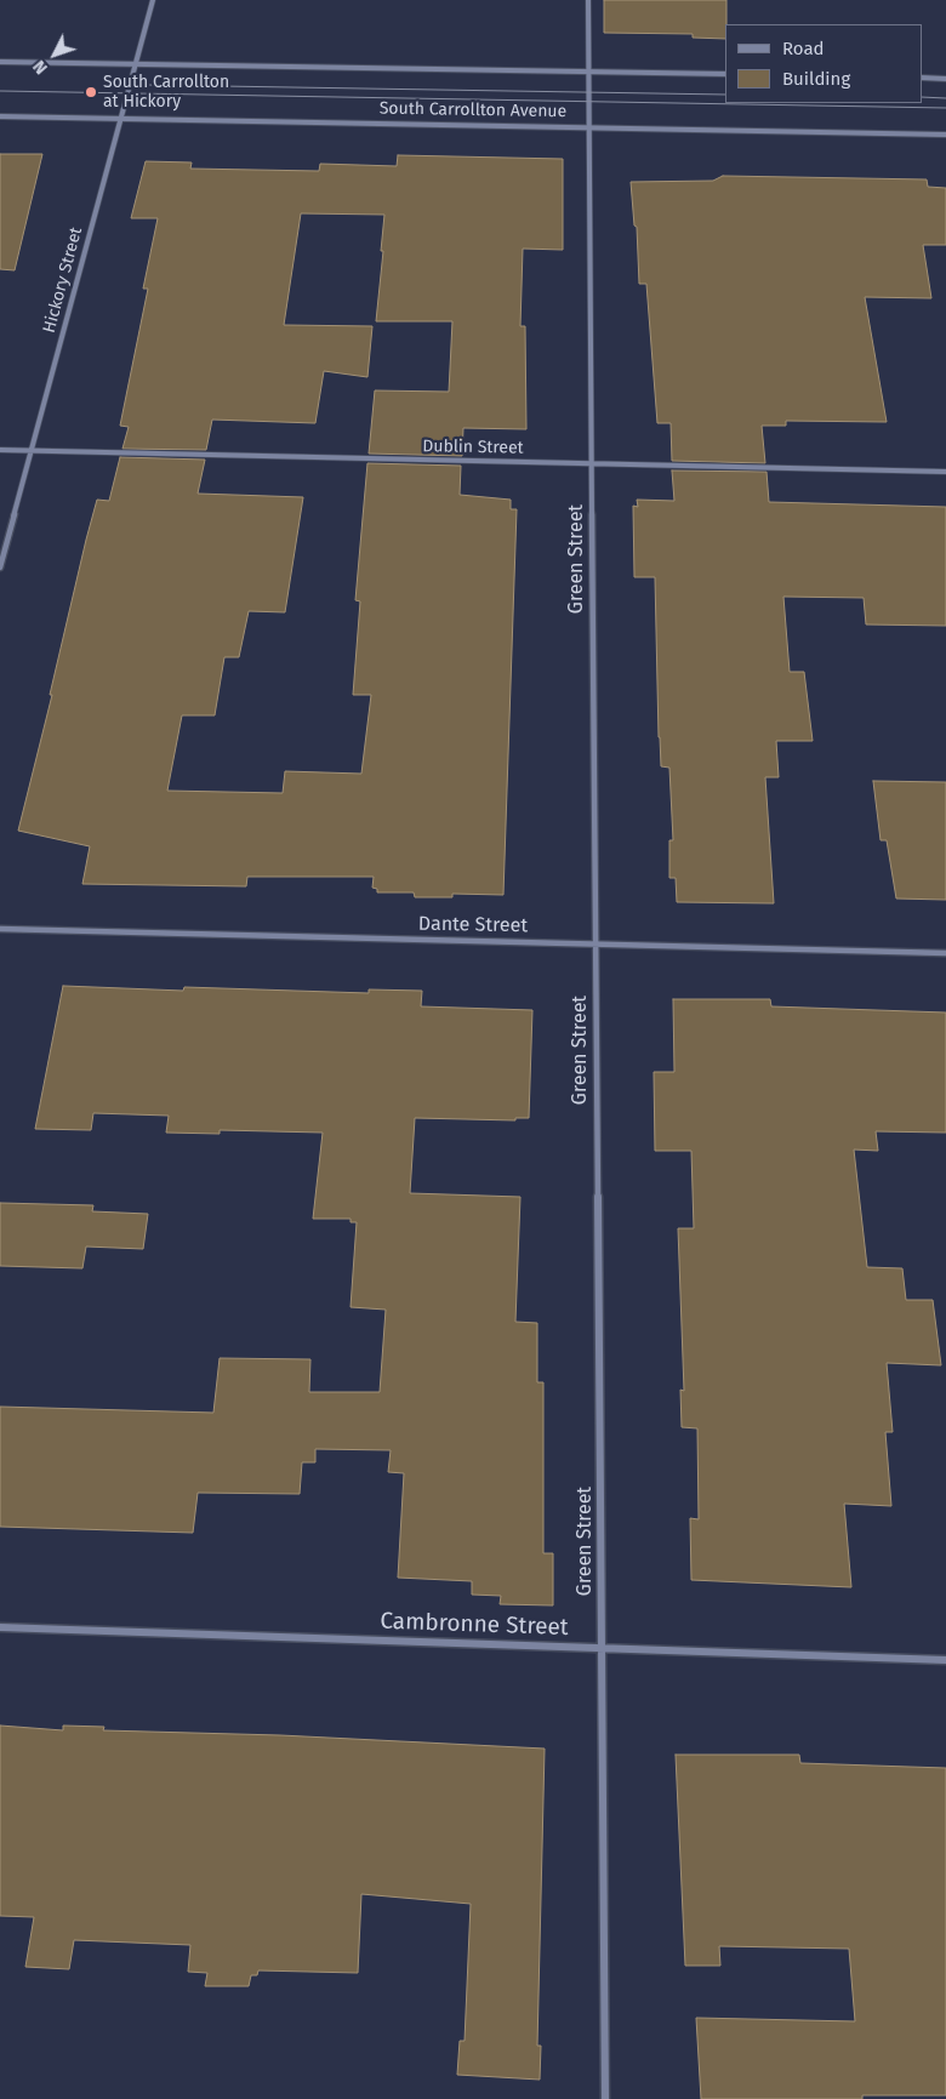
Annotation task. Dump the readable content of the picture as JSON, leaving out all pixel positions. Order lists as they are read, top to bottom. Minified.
{"streets":{"main road":["South Carrollton Avenue"],"street":["Hickory Street","Dublin Street","Green Street","Dante Street","Cambronne Street"]},"crossings":[["South Carrollton Avenue","Hickory Street"],["South Carrollton Avenue","Green Street"],["Hickory Street","Dublin Street"],["Dublin Street","Green Street"],["Green Street","Dante Street"],["Green Street","Cambronne Street"]],"places":["South Carrollton at Hickory"],"legend":["Road","Building"],"north":"bottom left"}
